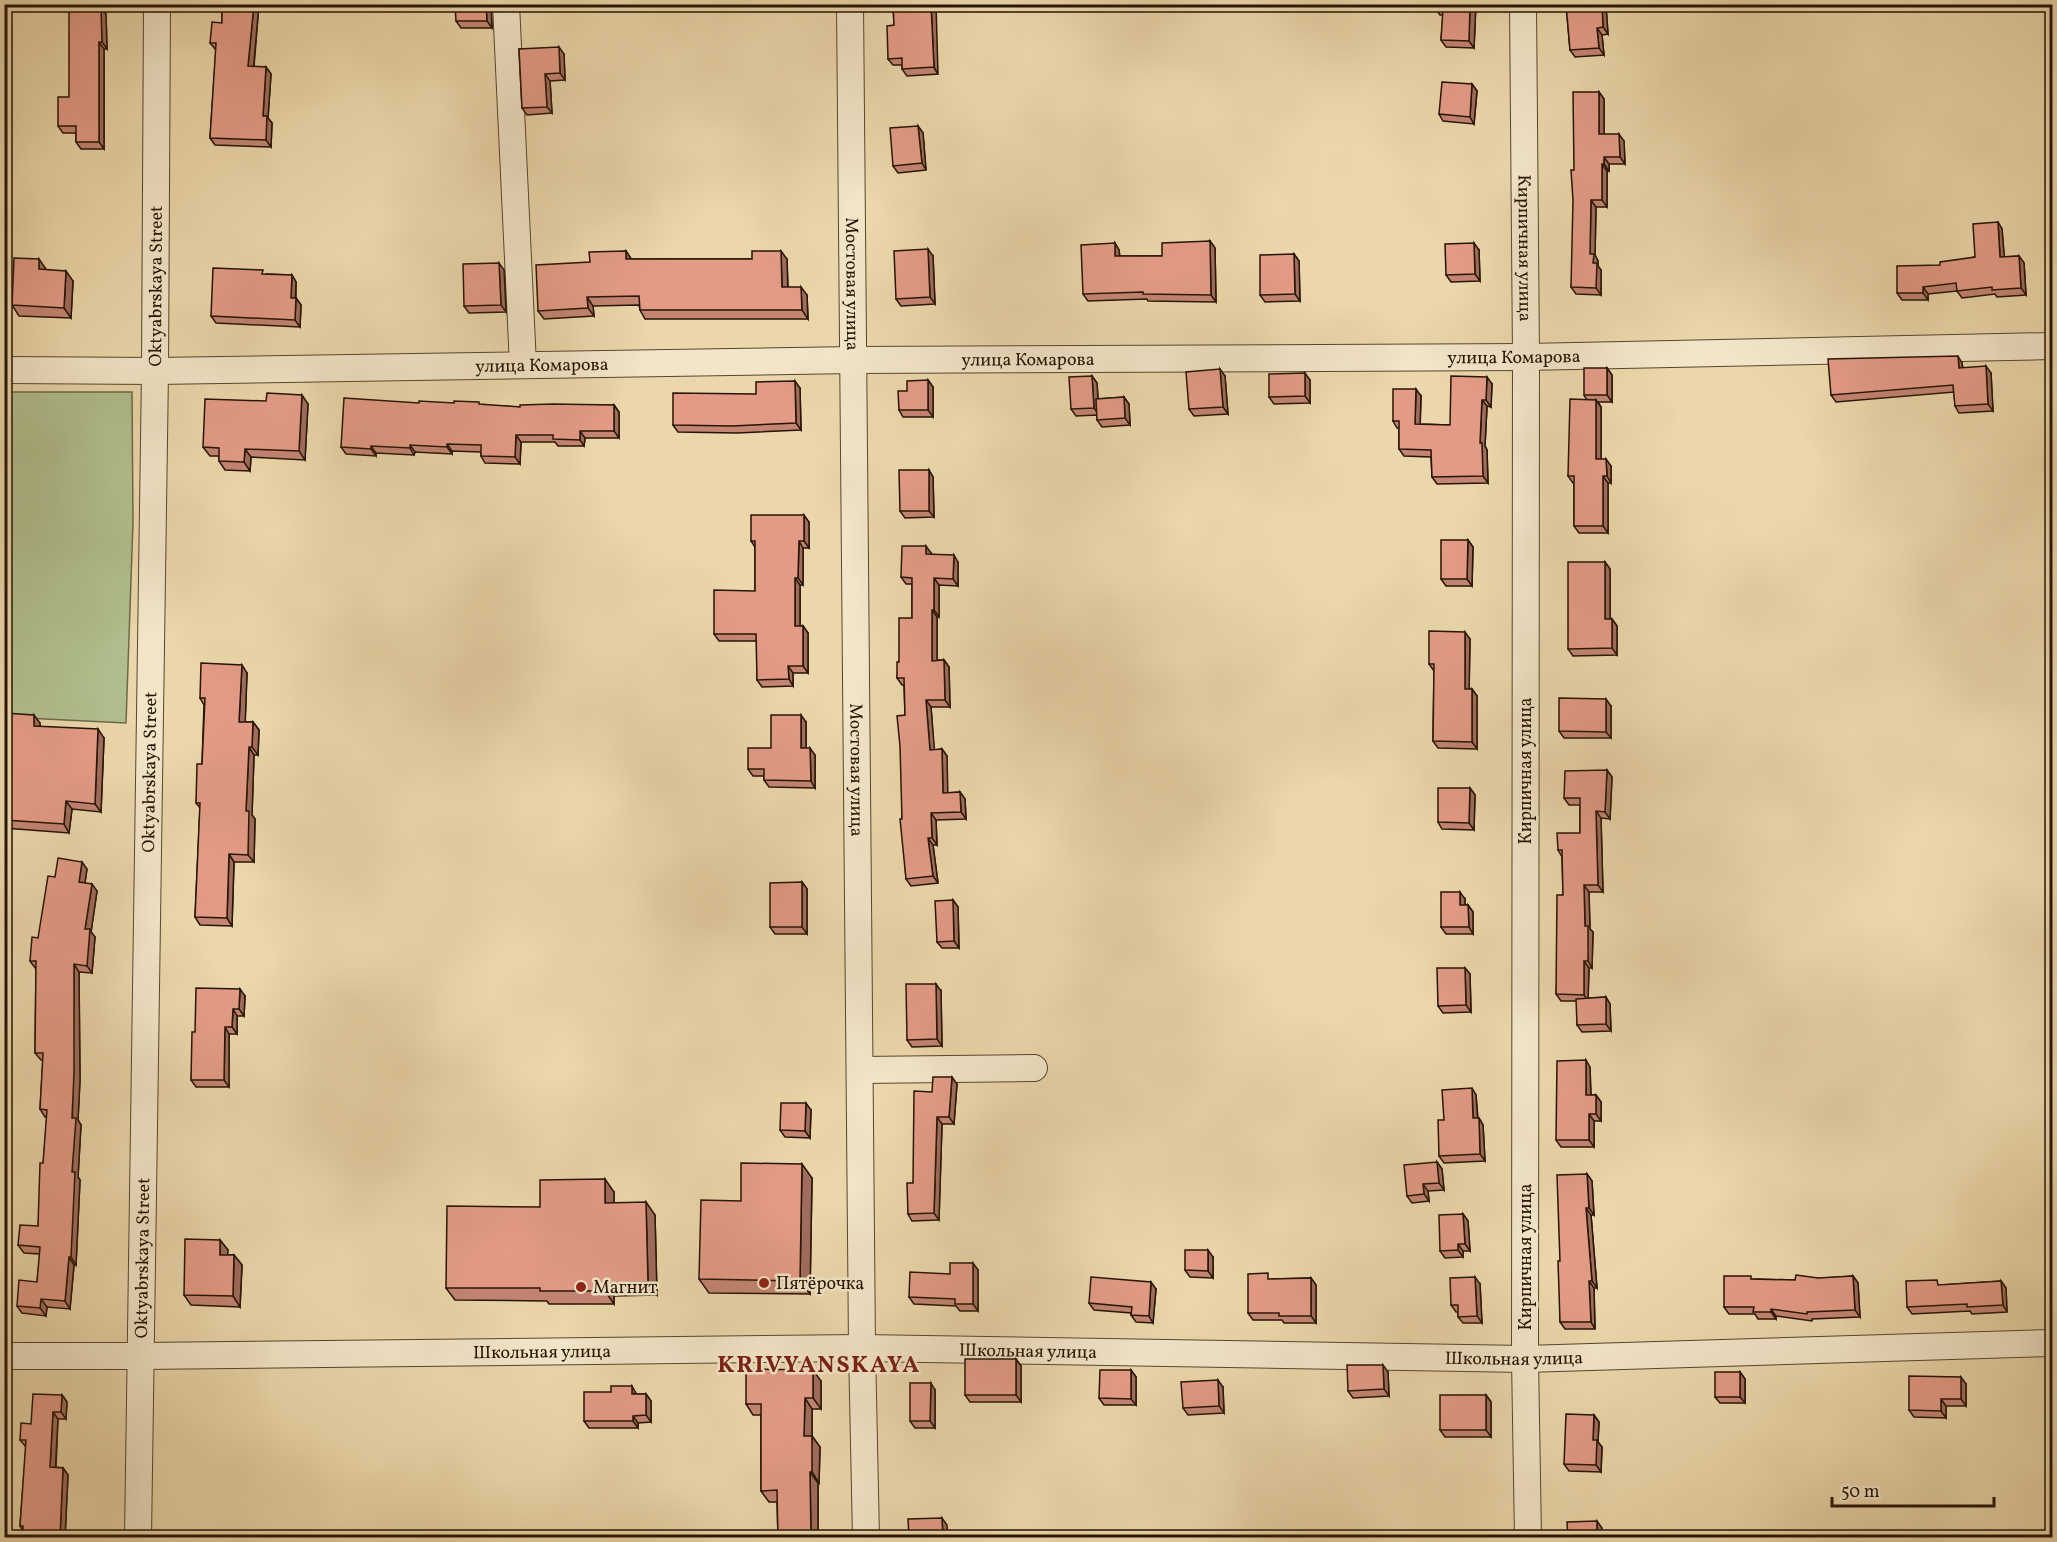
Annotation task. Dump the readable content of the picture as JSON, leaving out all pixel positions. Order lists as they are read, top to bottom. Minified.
{"streets":{"street":["Кирпичная улица","Oktyabrskaya Street","Мостовая улица","улица Комарова","Школьная улица"]},"crossings":[["Кирпичная улица","улица Комарова"],["Кирпичная улица","Школьная улица"],["Oktyabrskaya Street","улица Комарова"],["Oktyabrskaya Street","Школьная улица"],["Мостовая улица","улица Комарова"],["Мостовая улица","Школьная улица"]],"districts":["KRIVYANSKAYA"],"places":["Пятёрочка","Магнит"],"scale_bar":"50 m"}
